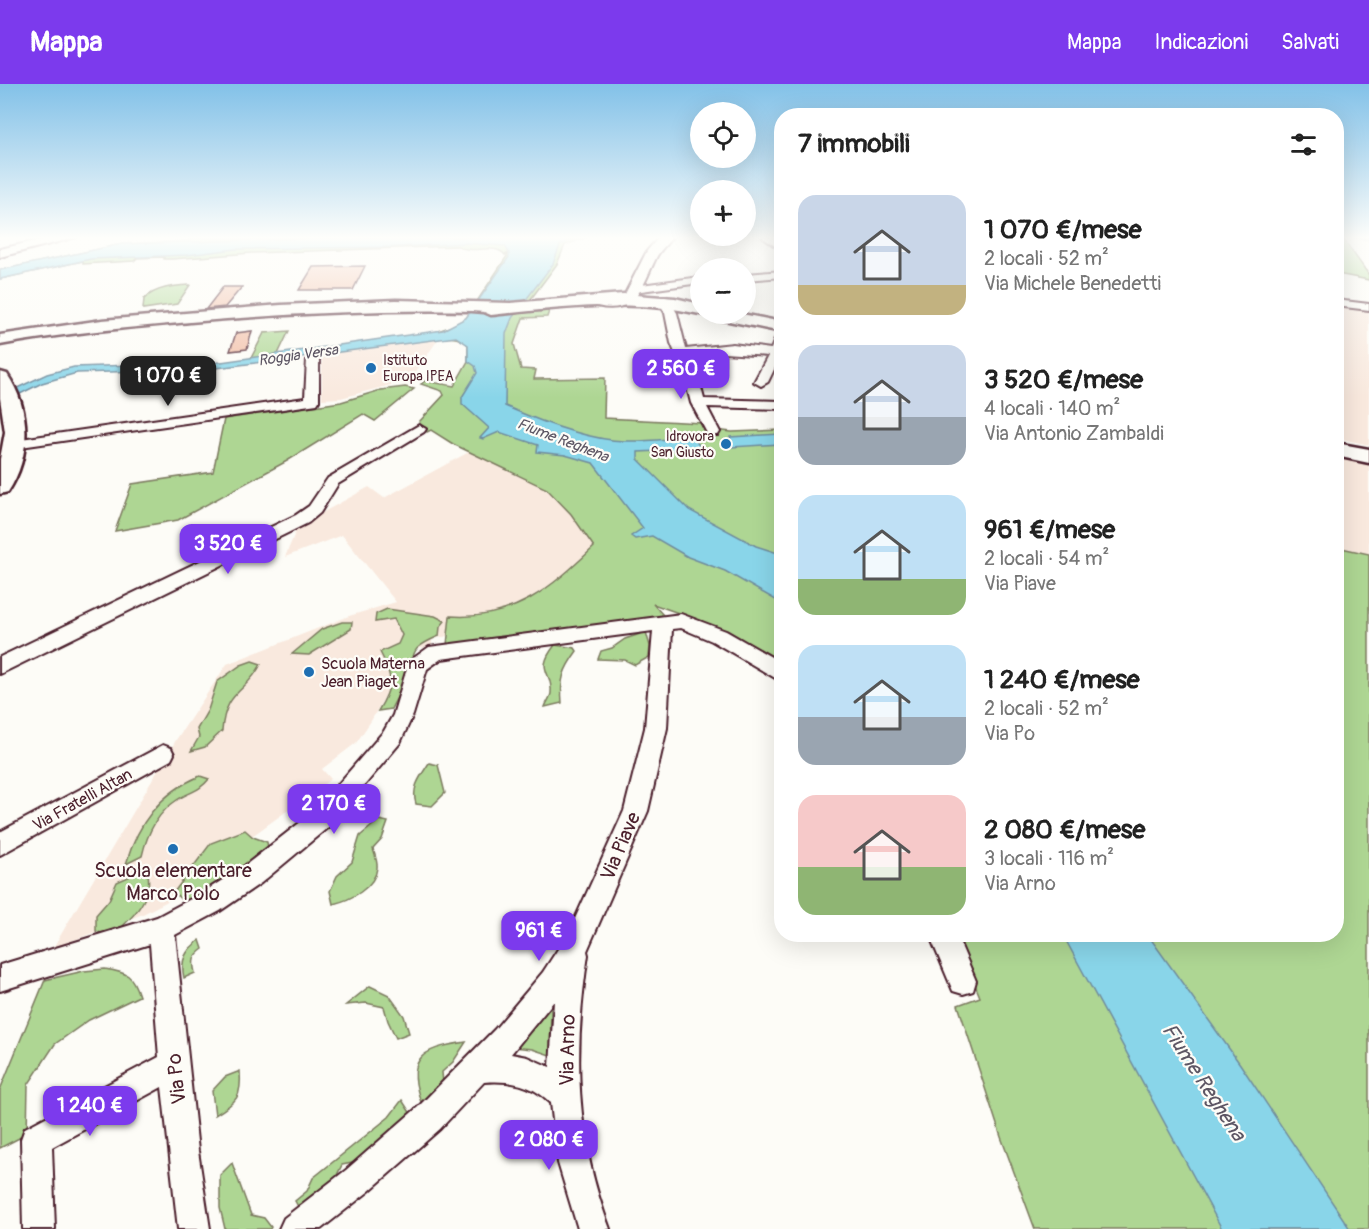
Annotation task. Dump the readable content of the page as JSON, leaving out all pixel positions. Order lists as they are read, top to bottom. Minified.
{"streets":{"street":["Via Fratelli Altan","Via Piave","Via Arno","Via Po"]},"crossings":[["Via Piave","Via Arno"]],"water":["Roggia Versa","Fiume Reghena"],"places":["Istituto Europa IPEA","Idrovora San Giusto","Scuola Materna Jean Piaget","Scuola elementare Marco Polo"],"page":{"header":"Mappa","nav":["Mappa","Indicazioni","Salvati"],"map_buttons":["+","−"],"heading":"7 immobili","list":[{"name":"1 070 €/mese","note":"2 locali · 52 m² · Via Michele Benedetti"},{"name":"3 520 €/mese","note":"4 locali · 140 m² · Via Antonio Zambaldi"},{"name":"961 €/mese","note":"2 locali · 54 m² · Via Piave"},{"name":"1 240 €/mese","note":"2 locali · 52 m² · Via Po"},{"name":"2 080 €/mese","note":"3 locali · 116 m² · Via Arno"}],"price":["2 560 €","1 070 €","3 520 €","2 170 €","961 €","1 240 €","2 080 €"]}}
